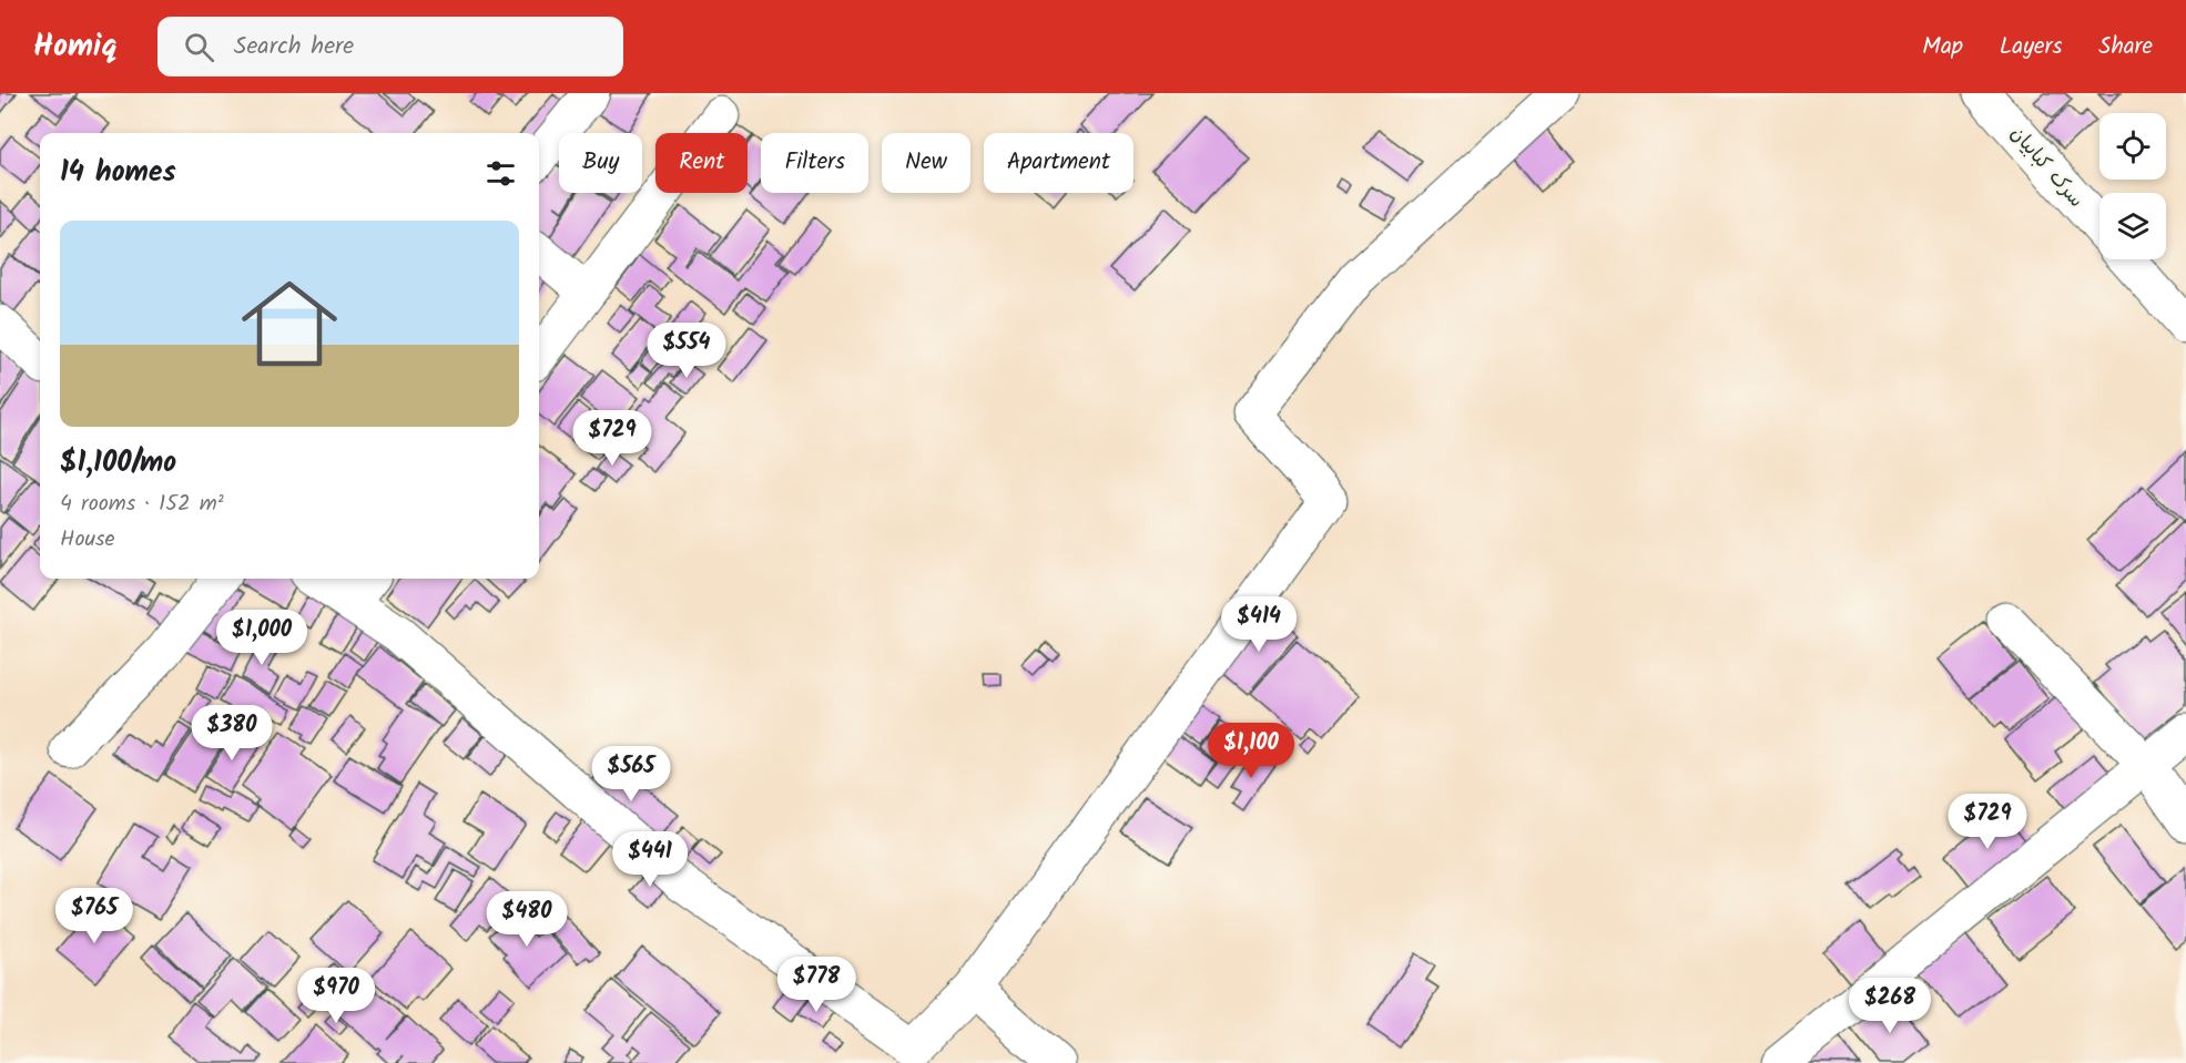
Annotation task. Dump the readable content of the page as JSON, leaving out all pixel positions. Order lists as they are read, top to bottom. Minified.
{"streets":{"street":["سرک کبابیان"]},"page":{"header":"Homiq","search":"Search here","nav":["Map","Layers","Share"],"chip":["Buy","Rent","Filters","New","Apartment"],"heading":"14 homes","list":[{"name":"$1,100/mo","note":"4 rooms · 152 m² · House"}],"price":["$554","$729","$414","$1,000","$380","$1,100","$565","$729","$441","$765","$480","$778","$970","$268"]}}
